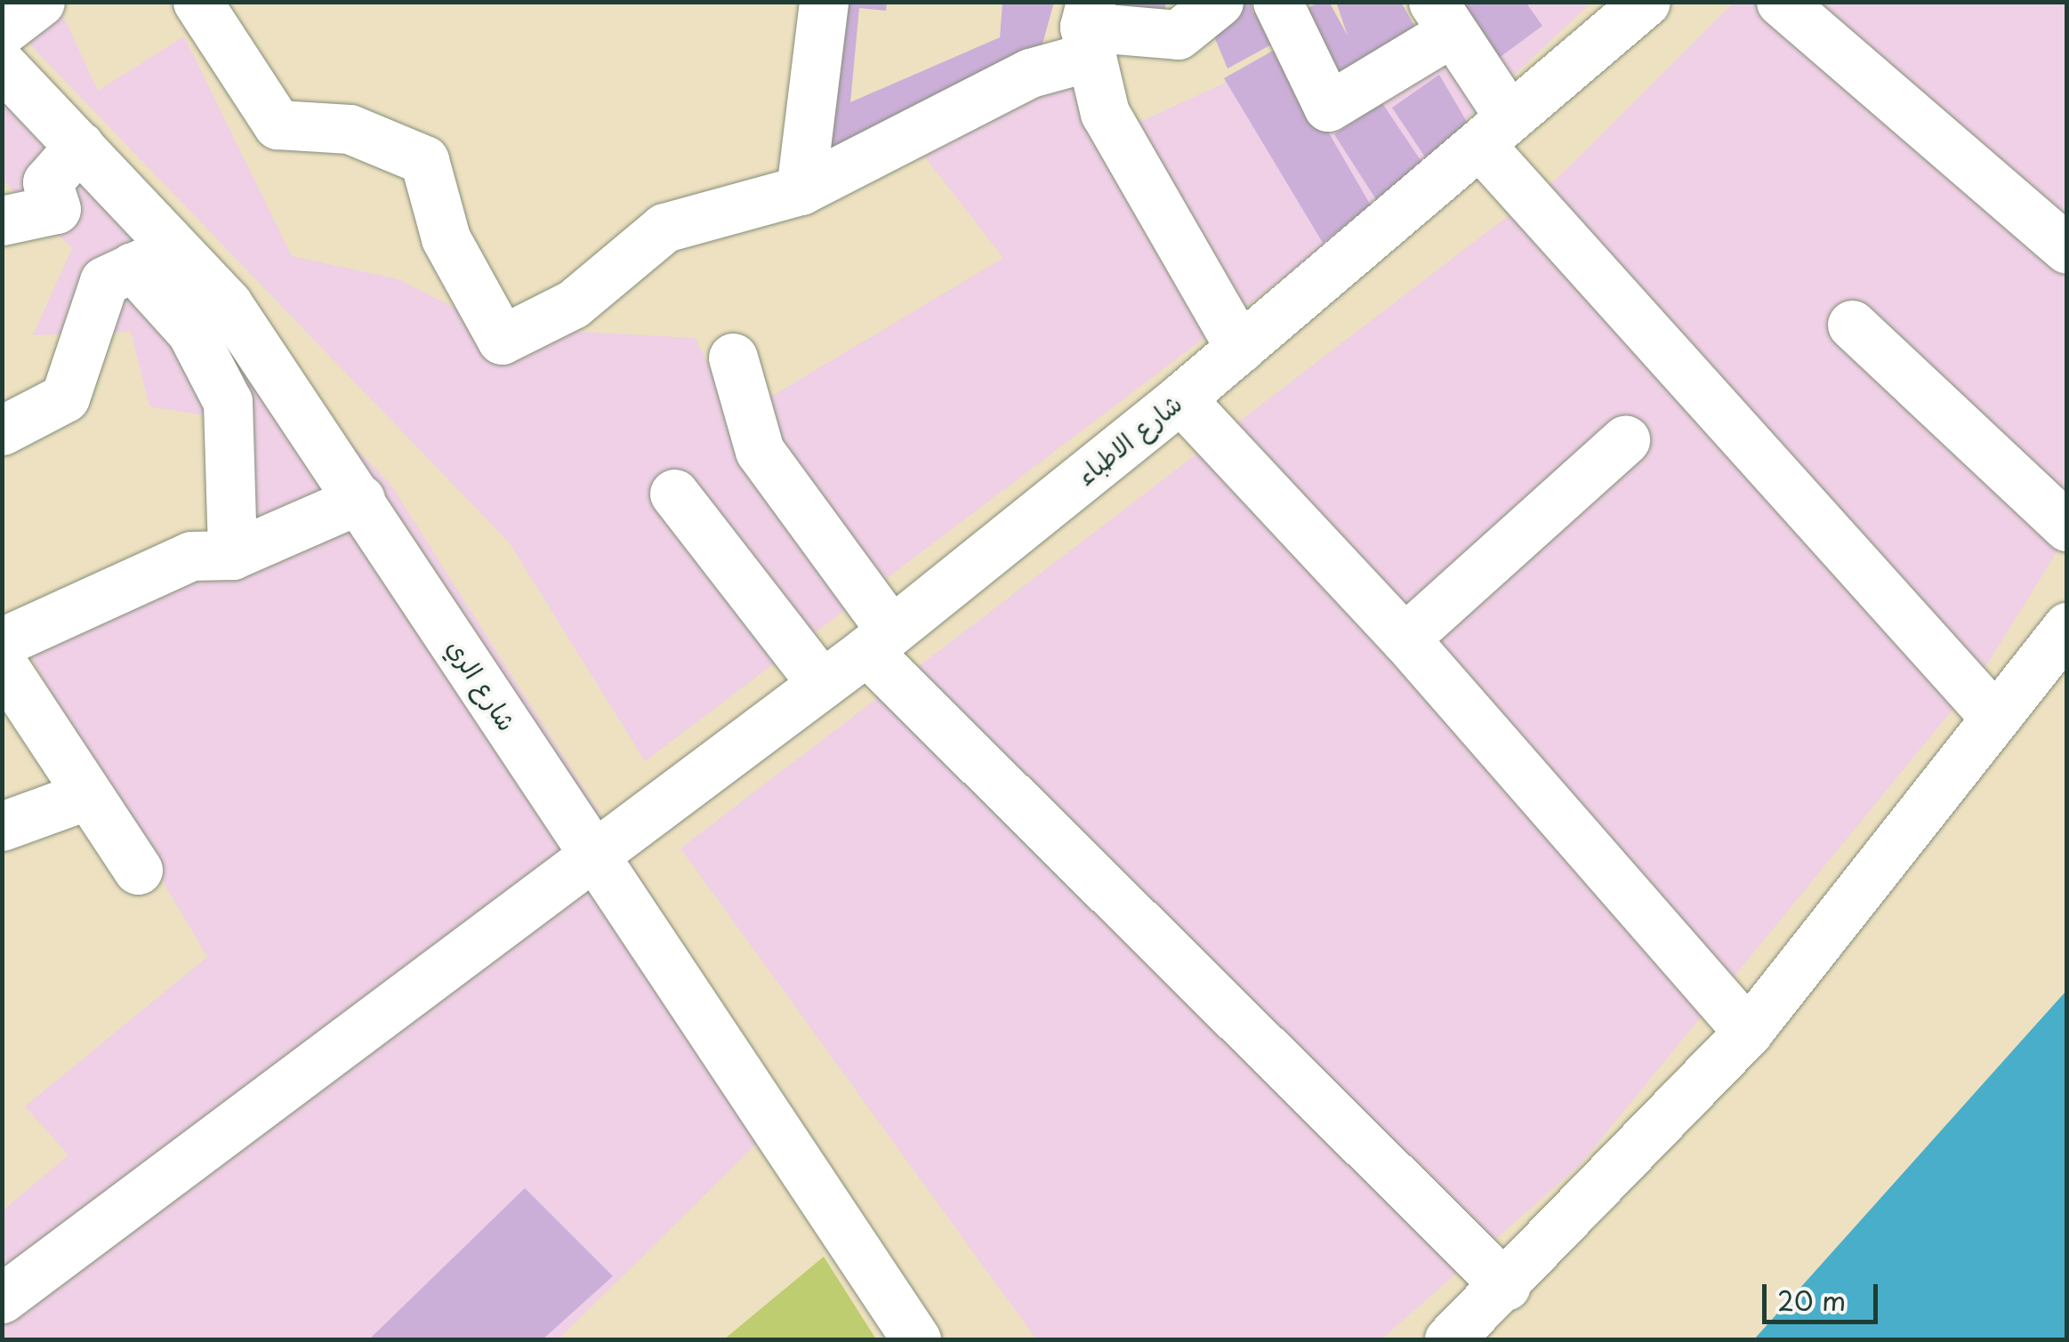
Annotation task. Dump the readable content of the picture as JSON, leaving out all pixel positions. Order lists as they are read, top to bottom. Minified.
{"streets":{"street":["شارع الاطباء","شارع الري"]},"crossings":[["شارع الاطباء","شارع الري"]],"scale_bar":"20 m"}
